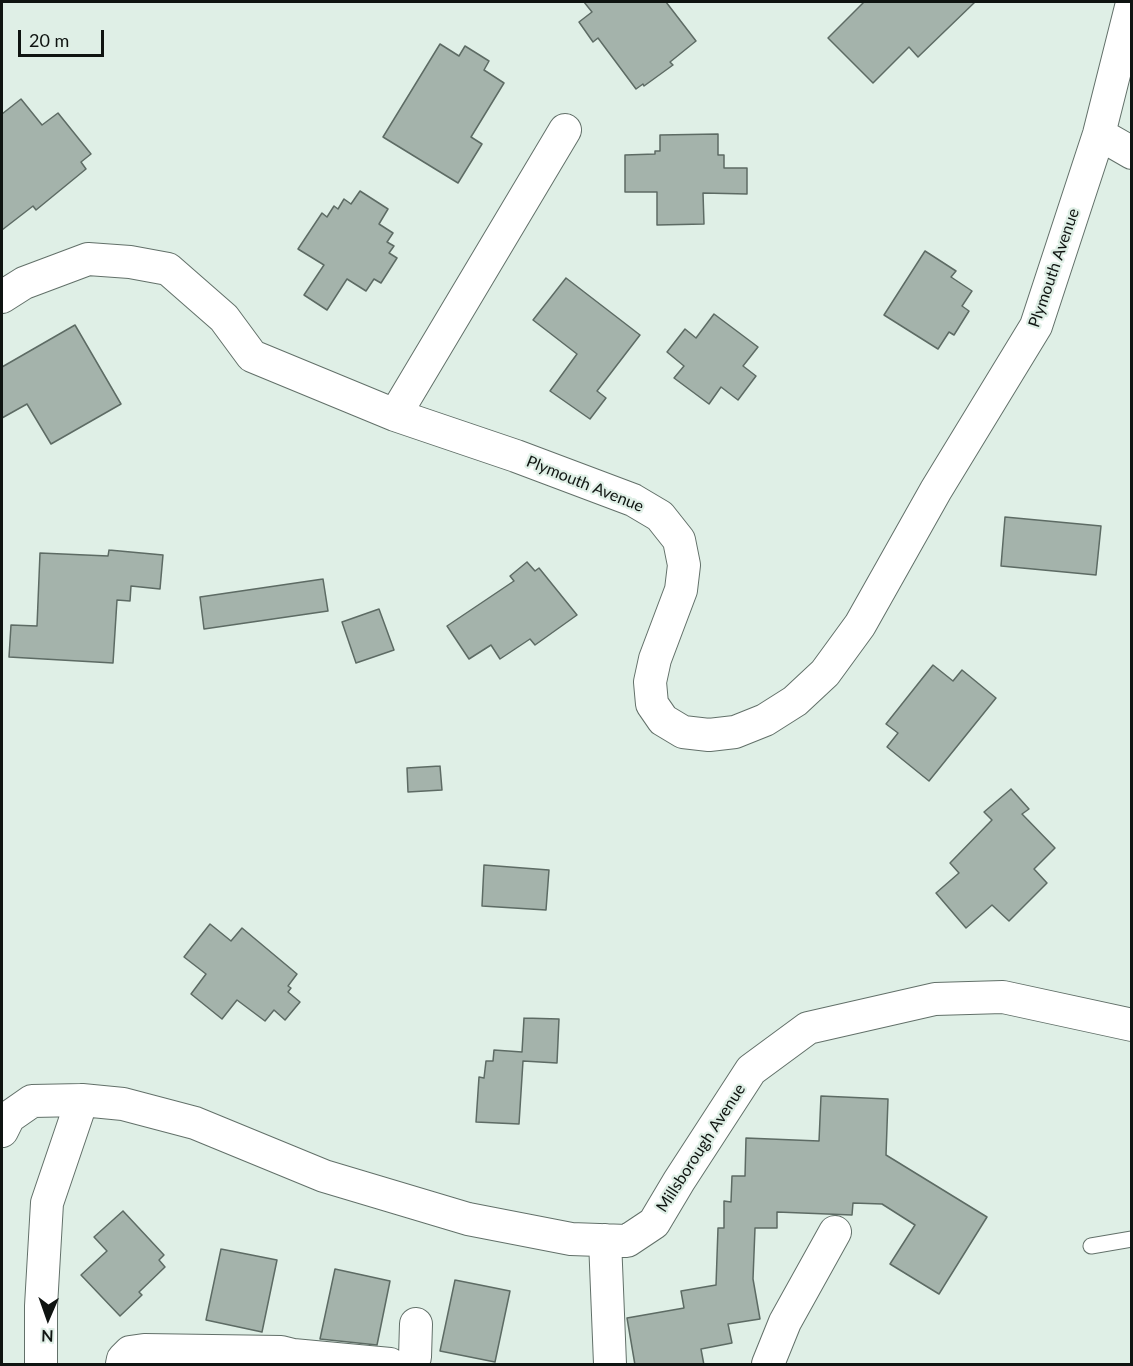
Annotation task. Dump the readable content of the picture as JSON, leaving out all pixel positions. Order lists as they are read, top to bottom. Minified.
{"streets":{"street":["Plymouth Avenue","Millsborough Avenue"]},"scale_bar":"20 m","north":"bottom"}
